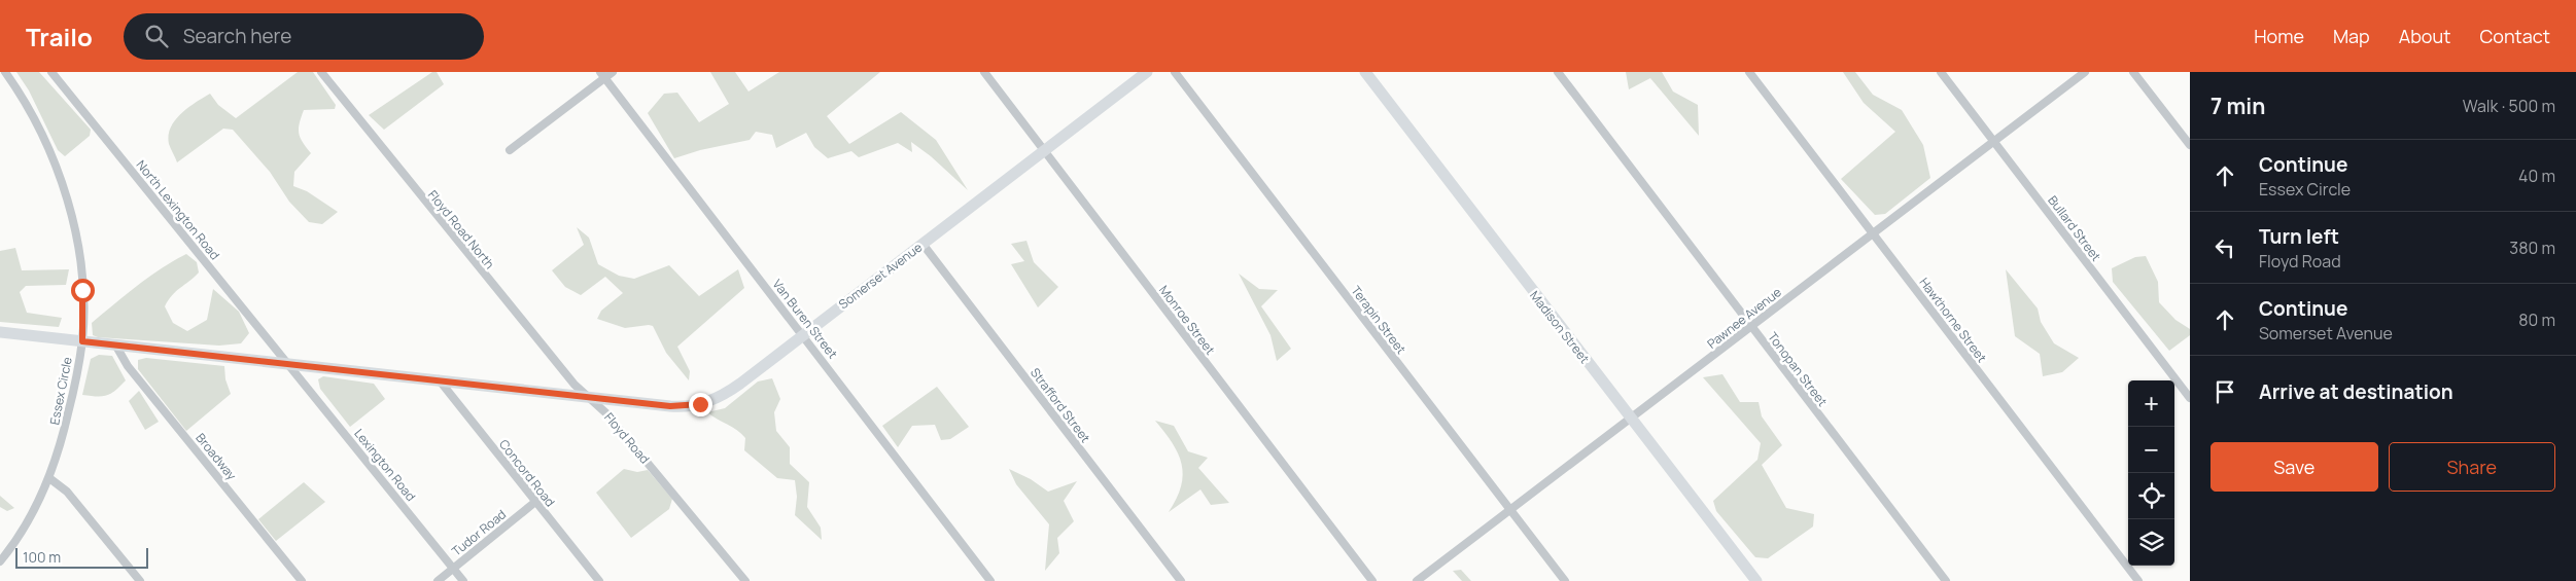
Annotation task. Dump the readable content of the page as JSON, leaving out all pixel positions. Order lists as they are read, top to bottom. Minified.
{"streets":{"street":["North Lexington Road","Bullard Street","Floyd Road North","Somerset Avenue","Pawnee Avenue","Van Buren Street","Monroe Street","Terapin Street","Hawthorne Street","Madison Street","Tonopan Street","Essex Circle","Strafford Street","Floyd Road","Broadway","Lexington Road","Concord Road","Tudor Road"]},"crossings":[["North Lexington Road","Lexington Road"],["Bullard Street","Pawnee Avenue"],["Floyd Road North","Somerset Avenue"],["Floyd Road North","Floyd Road"],["Somerset Avenue","Van Buren Street"],["Somerset Avenue","Monroe Street"],["Somerset Avenue","Strafford Street"],["Somerset Avenue","Floyd Road"],["Pawnee Avenue","Terapin Street"],["Pawnee Avenue","Hawthorne Street"],["Pawnee Avenue","Madison Street"],["Pawnee Avenue","Tonopan Street"],["Lexington Road","Tudor Road"],["Concord Road","Tudor Road"]],"scale_bar":"100 m","page":{"header":"Trailo","search":"Search here","nav":["Home","Map","About","Contact"],"heading":["7 min","Walk · 500 m"],"list":[["Continue","Essex Circle","40 m"],["Turn left","Floyd Road","380 m"],["Continue","Somerset Avenue","80 m"],"Arrive at destination"],"map_buttons":["+","−"],"buttons":["Save","Share"],"scale":"100 m"}}
